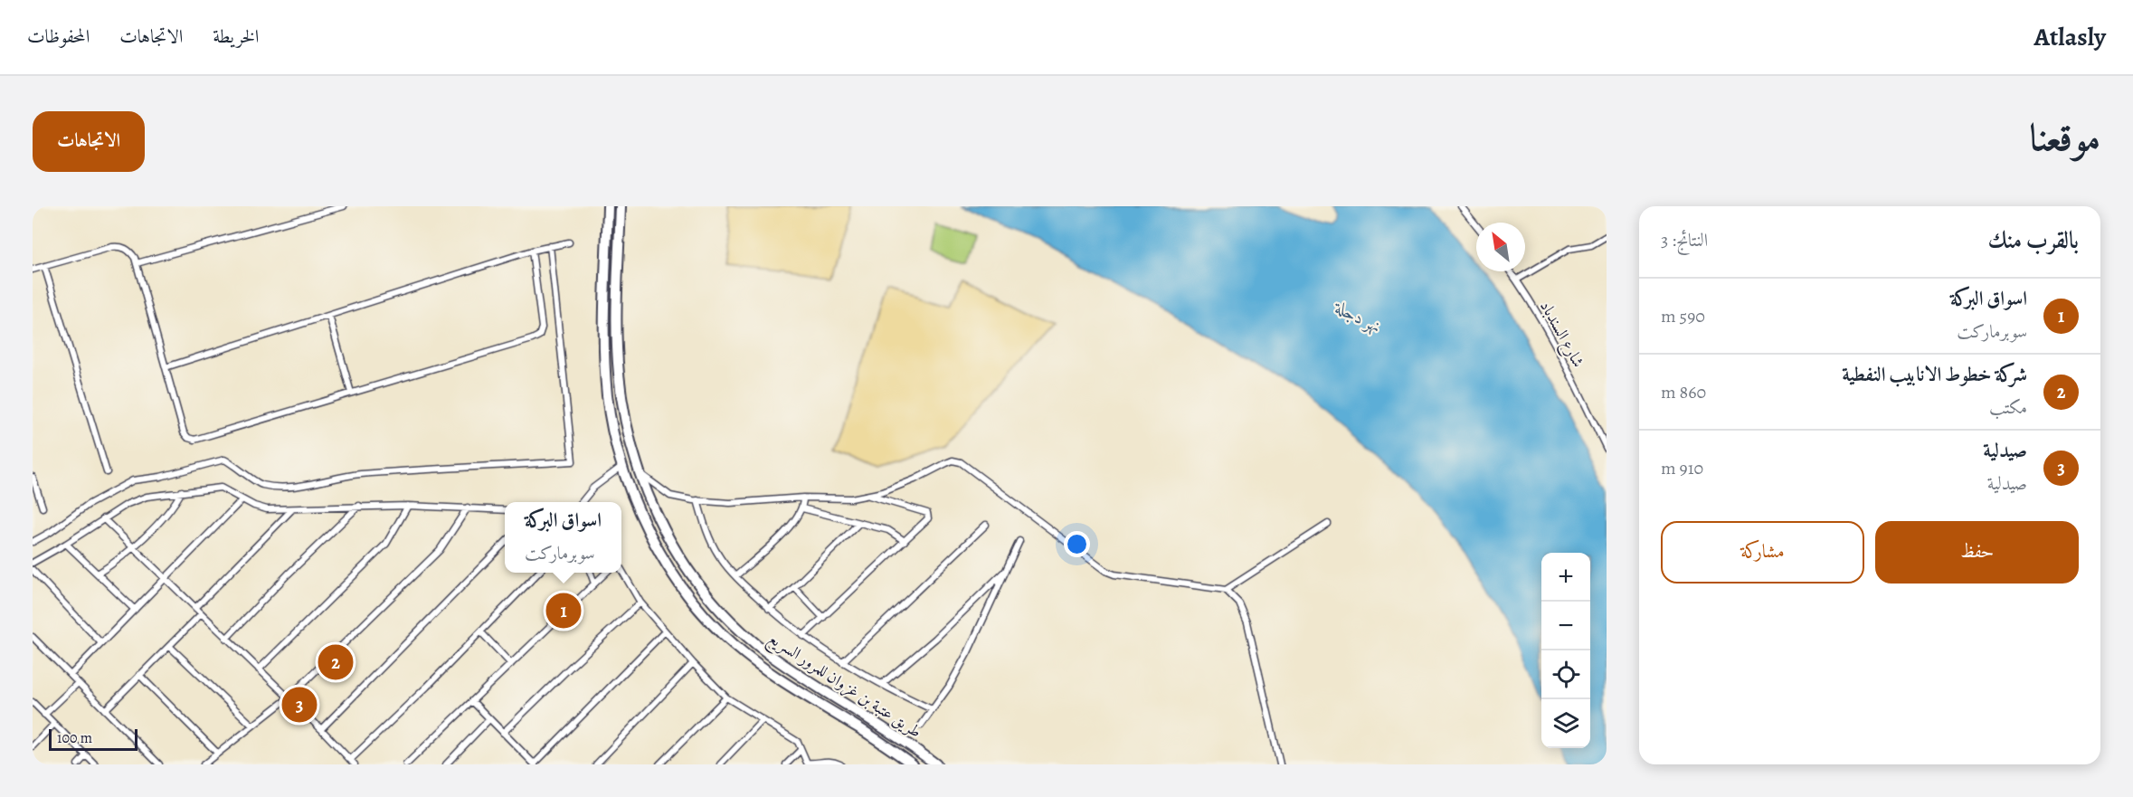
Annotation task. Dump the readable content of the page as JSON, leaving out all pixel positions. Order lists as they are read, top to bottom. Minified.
{"streets":{"highway":["طريق عتبة بن غزوان للمرور السريع"],"street":["شارع السندباد"]},"water":["نهر دجلة"],"scale_bar":"100 m","north":"top left","page":{"header":"Atlasly","nav":["الخريطة","الاتجاهات","المحفوظات"],"title":"موقعنا","buttons":["الاتجاهات",["حفظ","مشاركة"]],"heading":["بالقرب منك","النتائج: 3"],"list":[{"mark":"1","name":"اسواق البركة","note":"سوبرماركت","value":"590 m"},{"mark":"2","name":"شركة خطوط الانابيب النفطية","note":"مكتب","value":"860 m"},{"mark":"3","name":"صيدلية","note":"صيدلية","value":"910 m"}],"popup":["اسواق البركة","سوبرماركت"],"map_buttons":["+","−"],"pins":["1","2","3"],"scale":"100 m"}}
